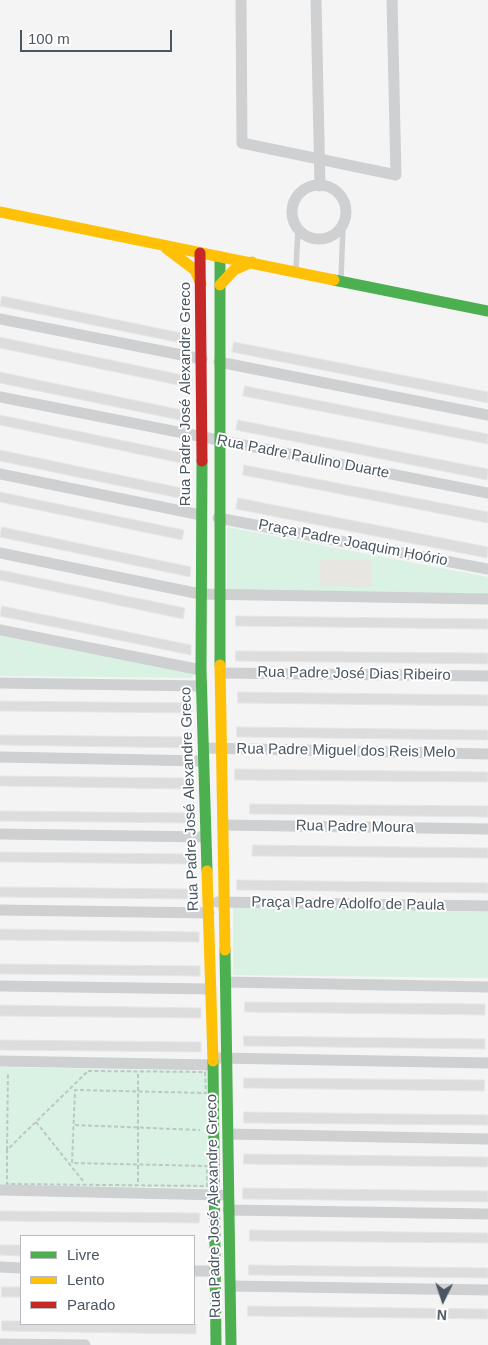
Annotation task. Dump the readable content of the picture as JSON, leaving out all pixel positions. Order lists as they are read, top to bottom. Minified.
{"streets":{"street":["Rua Padre José Alexandre Greco","Rua Padre Paulino Duarte","Praça Padre Joaquim Hoório","Rua Padre José Dias Ribeiro","Rua Padre Miguel dos Reis Melo","Rua Padre Moura","Praça Padre Adolfo de Paula"]},"crossings":[["Rua Padre José Alexandre Greco","Rua Padre Paulino Duarte"],["Rua Padre José Alexandre Greco","Praça Padre Joaquim Hoório"],["Rua Padre José Alexandre Greco","Rua Padre José Dias Ribeiro"],["Rua Padre José Alexandre Greco","Rua Padre Miguel dos Reis Melo"],["Rua Padre José Alexandre Greco","Rua Padre Moura"],["Rua Padre José Alexandre Greco","Praça Padre Adolfo de Paula"]],"legend":["Livre","Lento","Parado"],"scale_bar":"100 m","north":"bottom"}
